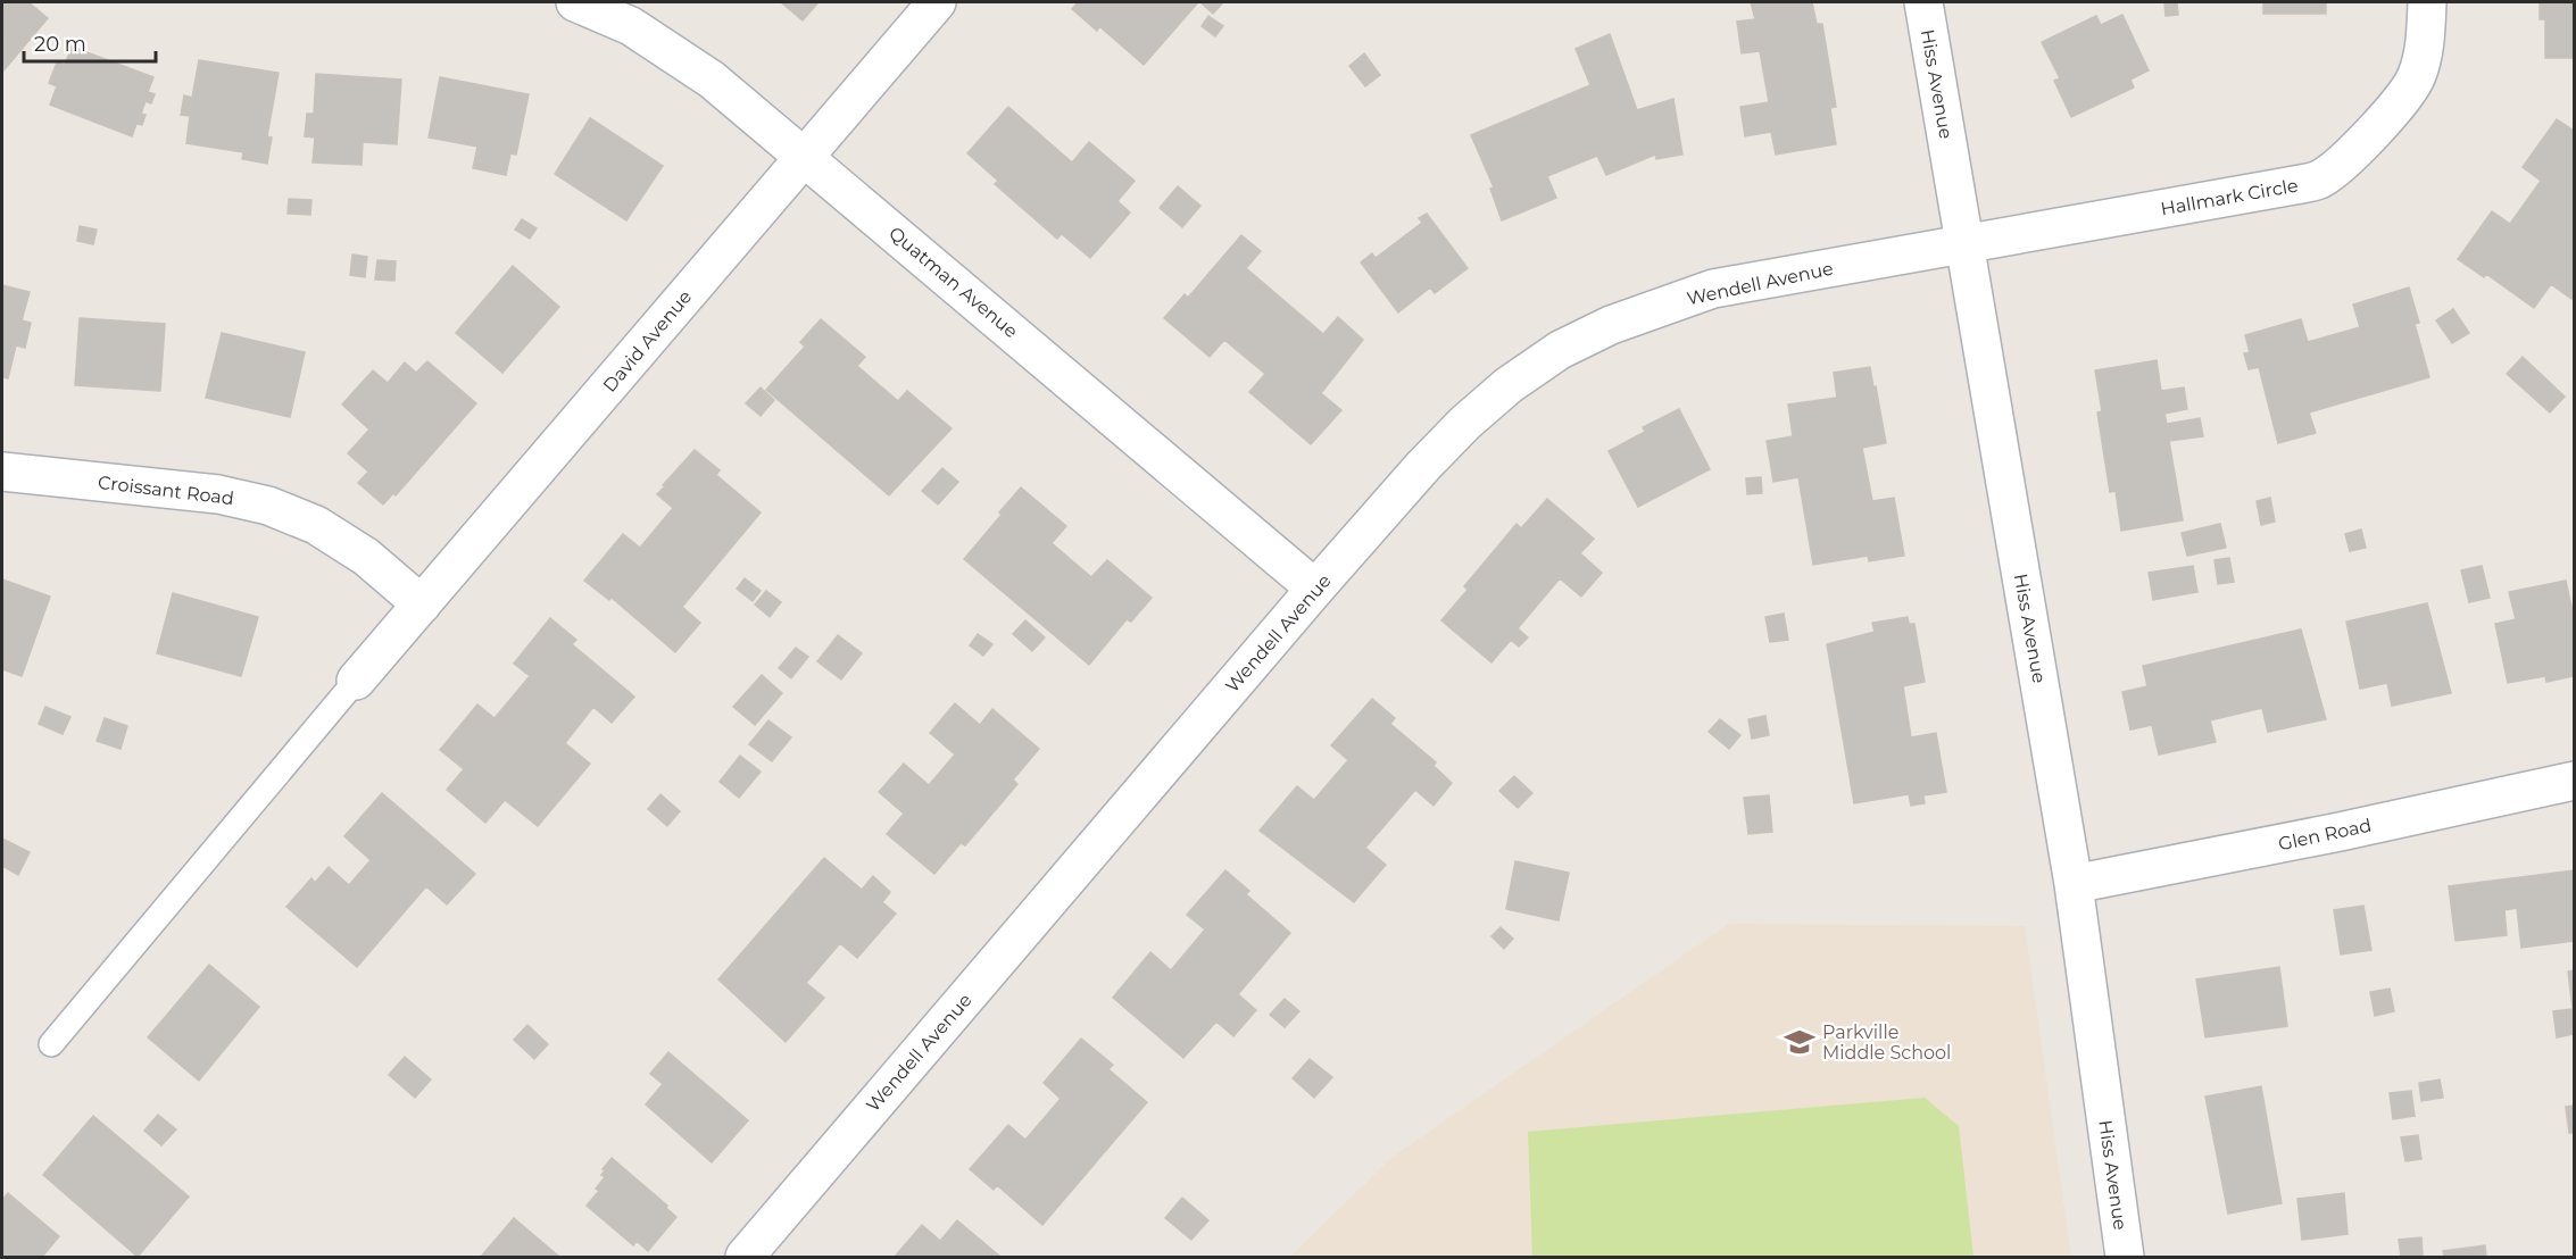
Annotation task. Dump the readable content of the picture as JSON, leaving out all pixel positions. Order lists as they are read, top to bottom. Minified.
{"streets":{"street":["Hiss Avenue","Hallmark Circle","Quatman Avenue","Wendell Avenue","David Avenue","Croissant Road","Glen Road"]},"crossings":[["Hiss Avenue","Hallmark Circle"],["Hiss Avenue","Wendell Avenue"],["Hiss Avenue","Glen Road"],["Hallmark Circle","Wendell Avenue"],["Quatman Avenue","Wendell Avenue"],["Quatman Avenue","David Avenue"],["David Avenue","Croissant Road"]],"places":{"school or university":["Parkville Middle School"]},"scale_bar":"20 m"}
